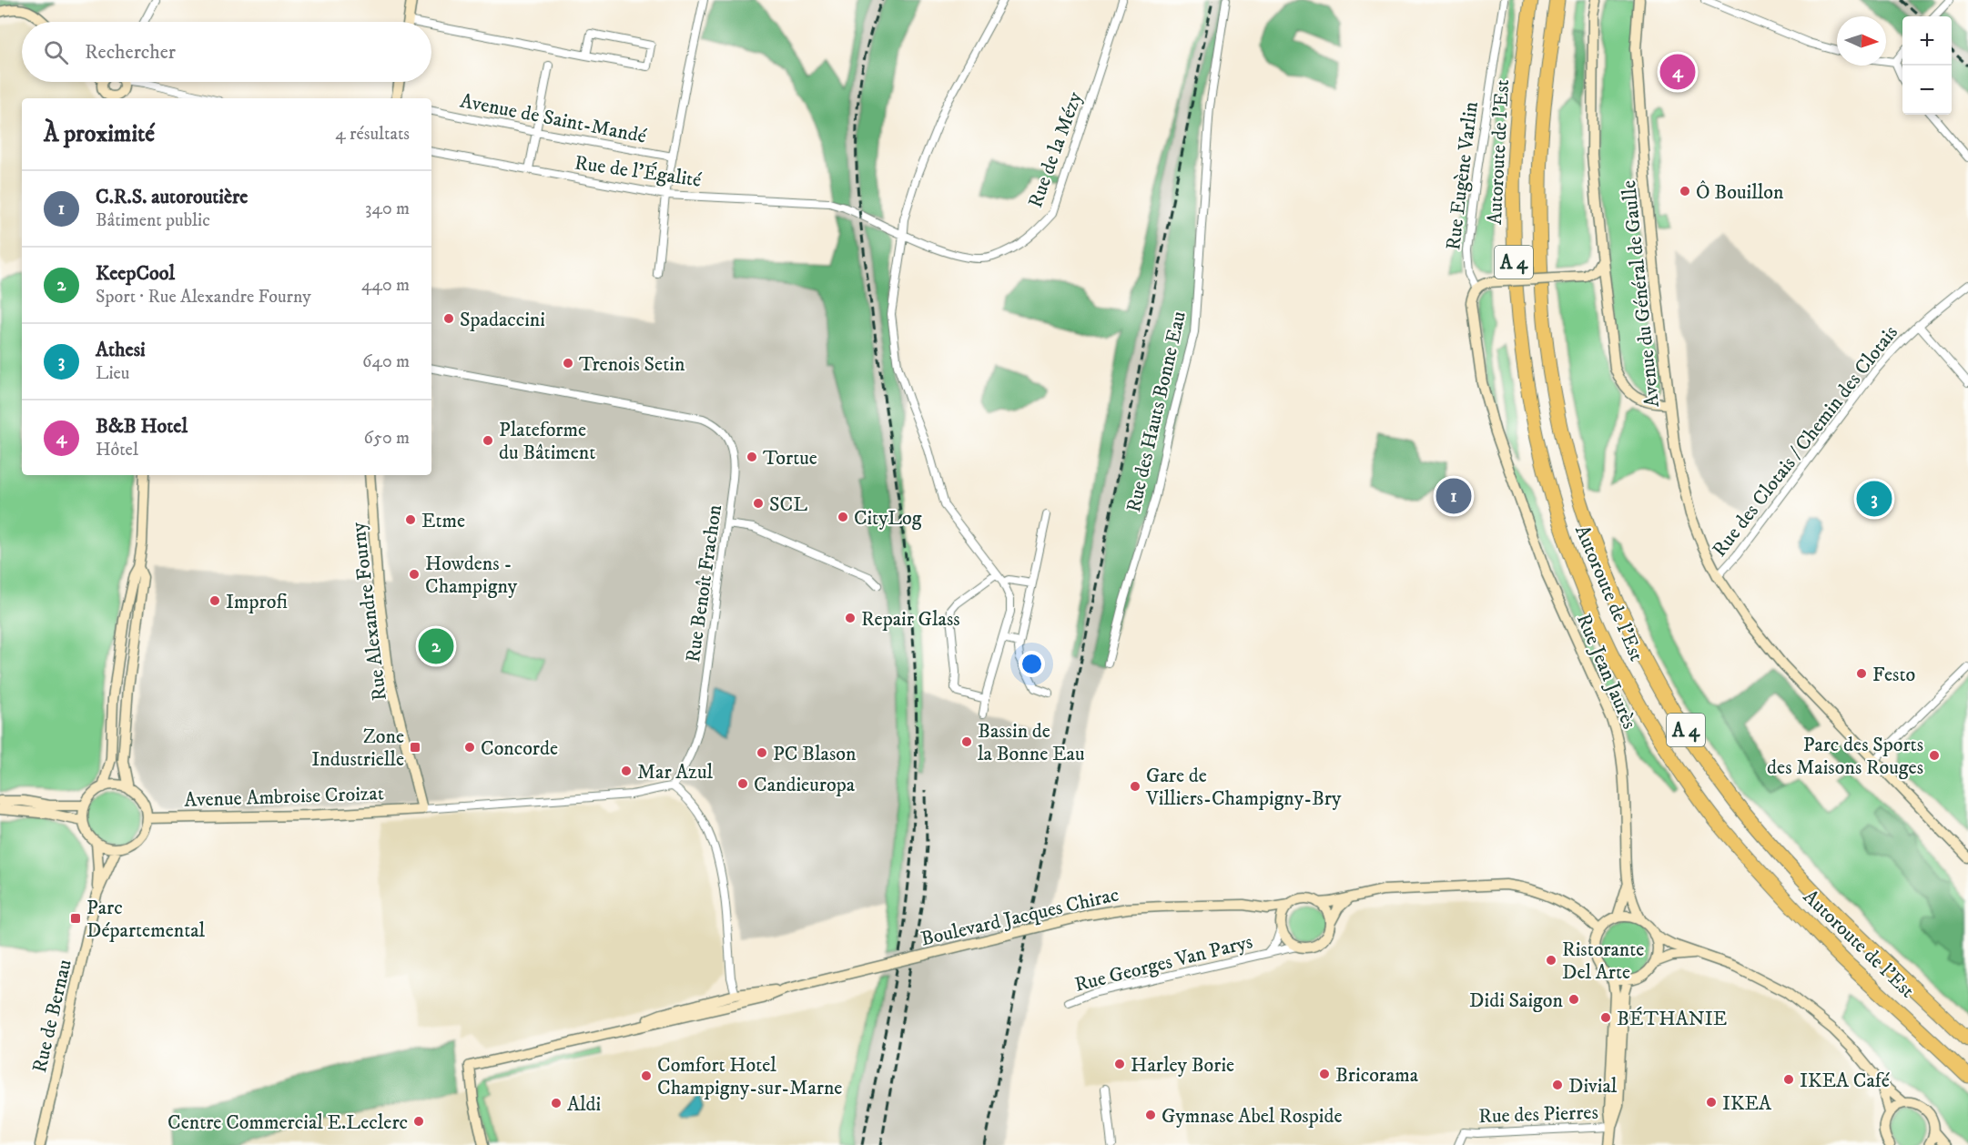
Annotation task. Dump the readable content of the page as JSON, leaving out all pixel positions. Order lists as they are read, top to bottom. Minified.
{"streets":{"highway":["Autoroute de l’Est","A 4"],"main road":["Rue Eugène Varlin","Avenue du Général de Gaulle","Rue Alexandre Fourny","Rue Jean Jaurès","Avenue Ambroise Croizat","Boulevard Jacques Chirac","Rue de Bernau"],"street":["Avenue de Saint-Mandé","Rue de la Mézy","Rue de l'Égalité","Rue des Hauts Bonne Eau","Rue des Clotais / Chemin des Clotais","Rue Benoît Frachon","Rue Georges Van Parys","Rue des Pierres"]},"crossings":[["Rue de la Mézy","Rue de l'Égalité"],["Rue Eugène Varlin","Rue Jean Jaurès"],["Avenue du Général de Gaulle","Rue des Clotais / Chemin des Clotais"],["Rue Alexandre Fourny","Avenue Ambroise Croizat"],["Rue Jean Jaurès","Boulevard Jacques Chirac"],["Avenue Ambroise Croizat","Rue de Bernau"],["Boulevard Jacques Chirac","Rue Georges Van Parys"]],"places":{"other":["Ô Bouillon","Spadaccini","Trenois Setin","Plateforme du Bâtiment","Tortue","SCL","CityLog","Etme","Howdens - Champigny","Improfi","Repair Glass","Festo","Bassin de la Bonne Eau","Concorde","PC Blason","Parc des Sports des Maisons Rouges","Mar Azul","Candieuropa","Gare de Villiers-Champigny-Bry","Ristorante Del Arte","Didi Saigon","BÉTHANIE","Harley Borie","Bricorama","Comfort Hotel Champigny-sur-Marne","IKEA Café","Divial","IKEA","Aldi","Gymnase Abel Rospide","Centre Commercial E.Leclerc"],"transit":["Zone Industrielle","Parc Départemental"]},"north":"right","page":{"map_buttons":["+","−"],"search":"Rechercher","pins":["4","1","3","2"],"heading":["À proximité","4 résultats"],"list":[{"mark":"1","name":"C.R.S. autoroutière","note":"Bâtiment public","value":"340 m"},{"mark":"2","name":"KeepCool","note":"Sport · Rue Alexandre Fourny","value":"440 m"},{"mark":"3","name":"Athesi","note":"Lieu","value":"640 m"},{"mark":"4","name":"B&B Hotel","note":"Hôtel","value":"650 m"}]}}
